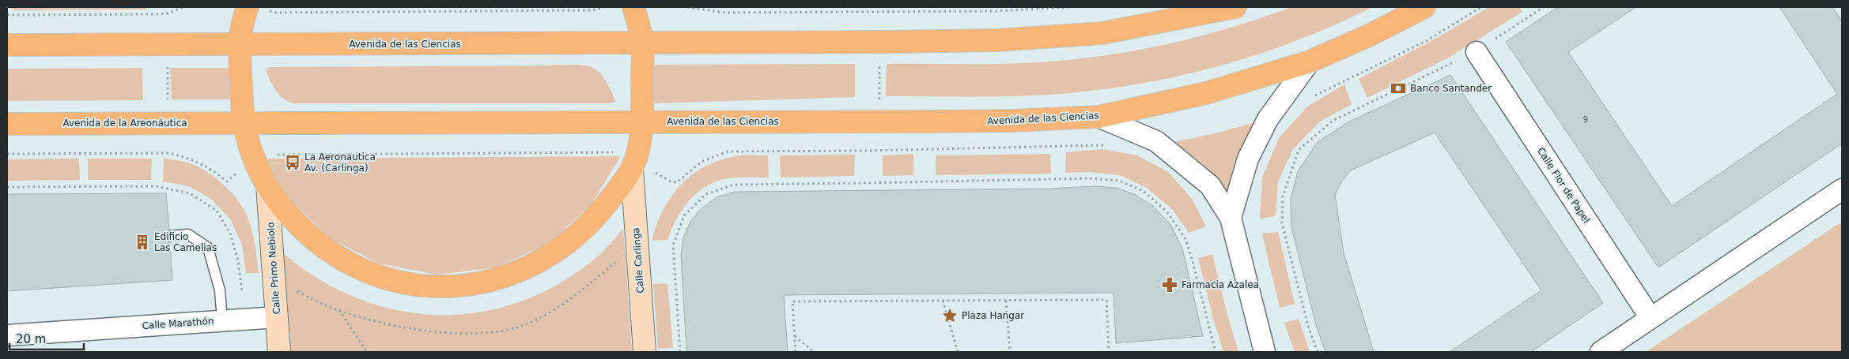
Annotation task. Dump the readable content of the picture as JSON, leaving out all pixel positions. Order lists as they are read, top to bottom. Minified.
{"streets":{"main road":["Avenida de las Ciencias","Avenida de la Areonáutica"],"street":["Calle Flor de Papel","Calle Carlinga","Calle Primo Nebiolo","Calle Marathón"]},"crossings":[["Avenida de las Ciencias","Avenida de la Areonáutica"],["Calle Primo Nebiolo","Calle Marathón"]],"places":{"bank":["Banco Santander"],"bus stop":["La Aeronautica Av. (Carlinga)"],"building":["Edificio Las Camelias"],"pharmacy":["Farmacia Azalea"],"place":["Plaza Hangar"]},"house_numbers":["9"],"scale_bar":"20 m"}
